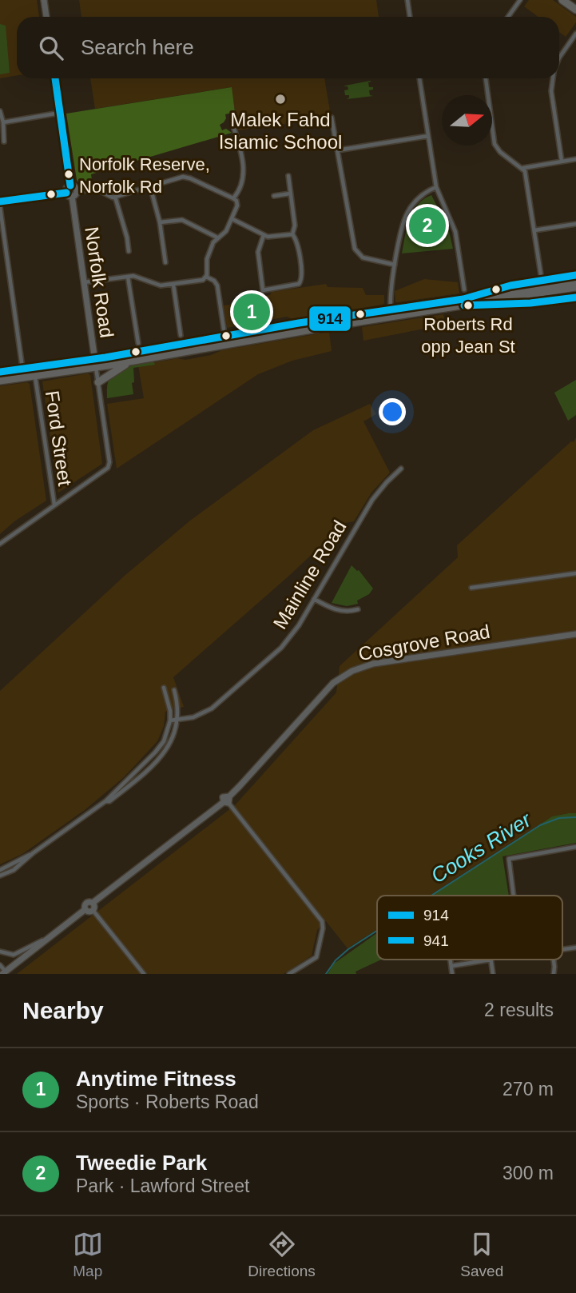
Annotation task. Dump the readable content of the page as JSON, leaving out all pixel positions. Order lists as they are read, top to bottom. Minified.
{"streets":{"main road":["Norfolk Road","Cosgrove Road"],"street":["Ford Street","Mainline Road"]},"crossings":[["Norfolk Road","Ford Street"]],"water":["Cooks River"],"places":["Malek Fahd Islamic School","Norfolk Reserve, Norfolk Rd","Roberts Rd opp Jean St"],"lines":["transit line 941","transit line 914"],"legend":["914","941"],"north":"right","page":{"search":"Search here","pins":["2","1"],"heading":["Nearby","2 results"],"list":[{"mark":"1","name":"Anytime Fitness","note":"Sports · Roberts Road","value":"270 m"},{"mark":"2","name":"Tweedie Park","note":"Park · Lawford Street","value":"300 m"}],"nav":["Map","Directions","Saved"]}}
